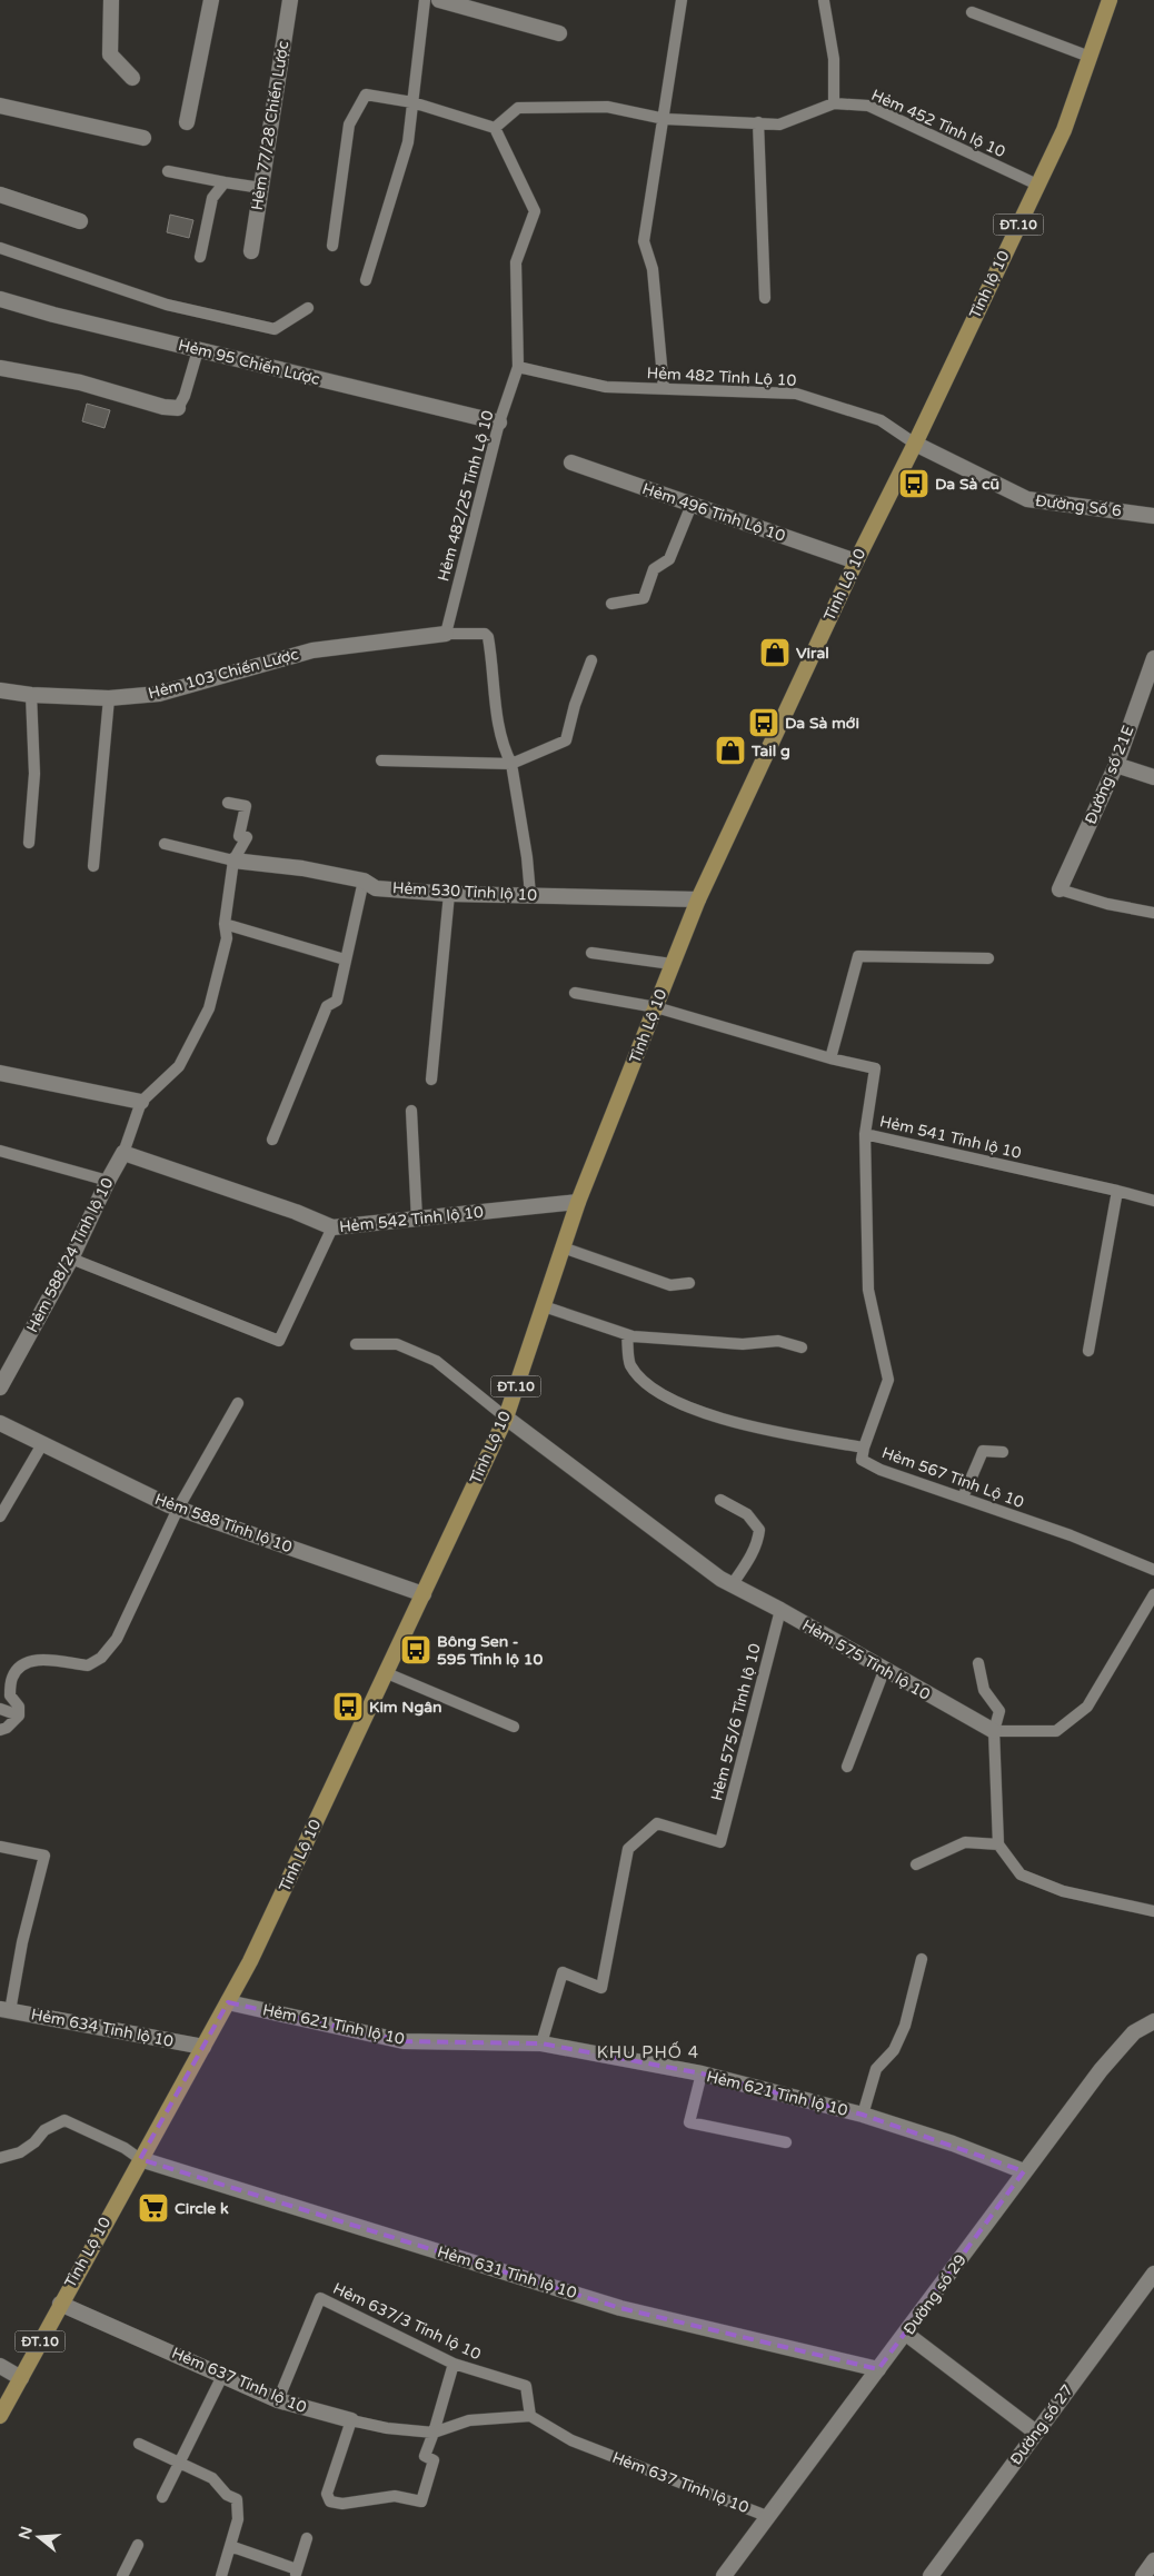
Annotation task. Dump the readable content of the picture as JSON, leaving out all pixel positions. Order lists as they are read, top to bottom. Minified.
{"streets":{"main road":["ĐT.10","Tỉnh lộ 10","Tỉnh Lộ 10"],"street":["Hẻm 77/28 Chiến Lược","Hẻm 95 Chiến Lược","Đường Số 6","Hẻm 496 Tỉnh Lộ 10","Hẻm 103 Chiến Lược","Đường số 21E","Hẻm 530 Tỉnh lộ 10","Hẻm 542 Tỉnh lộ 10","Hẻm 588/24 Tỉnh lộ 10","Hẻm 588 Tỉnh lộ 10","Hẻm 575 Tỉnh lộ 10","Hẻm 621 Tỉnh lộ 10","Hẻm 634 Tỉnh lộ 10","Hẻm 631 Tỉnh lộ 10","Đường số 29","Hẻm 637 Tỉnh lộ 10","Đường số 27"],"lane":["Hẻm 452 Tỉnh lộ 10","Hẻm 482 Tỉnh Lộ 10","Hẻm 482/25 Tỉnh Lộ 10","Hẻm 541 Tỉnh lộ 10","Hẻm 567 Tỉnh Lộ 10","Hẻm 575/6 Tỉnh lộ 10","Hẻm 637/3 Tỉnh lộ 10"]},"crossings":[["Hẻm 452 Tỉnh lộ 10","Tỉnh lộ 10"],["Hẻm 452 Tỉnh lộ 10","Hẻm 482/25 Tỉnh Lộ 10"],["Tỉnh lộ 10","Hẻm 482 Tỉnh Lộ 10"],["Tỉnh lộ 10","Đường Số 6"],["Tỉnh lộ 10","Tỉnh Lộ 10"],["Tỉnh lộ 10","Hẻm 637 Tỉnh lộ 10"],["Hẻm 95 Chiến Lược","Hẻm 482/25 Tỉnh Lộ 10"],["Hẻm 482 Tỉnh Lộ 10","Hẻm 482/25 Tỉnh Lộ 10"],["Hẻm 482 Tỉnh Lộ 10","Đường Số 6"],["Hẻm 482 Tỉnh Lộ 10","Tỉnh Lộ 10"],["Hẻm 482/25 Tỉnh Lộ 10","Hẻm 103 Chiến Lược"],["Đường Số 6","Tỉnh Lộ 10"],["Hẻm 496 Tỉnh Lộ 10","Tỉnh Lộ 10"],["Tỉnh Lộ 10","Hẻm 530 Tỉnh lộ 10"],["Tỉnh Lộ 10","Hẻm 541 Tỉnh lộ 10"],["Tỉnh Lộ 10","Hẻm 542 Tỉnh lộ 10"],["Tỉnh Lộ 10","Hẻm 588 Tỉnh lộ 10"],["Tỉnh Lộ 10","Hẻm 575 Tỉnh lộ 10"],["Tỉnh Lộ 10","Hẻm 621 Tỉnh lộ 10"],["Tỉnh Lộ 10","Hẻm 634 Tỉnh lộ 10"],["Tỉnh Lộ 10","Hẻm 631 Tỉnh lộ 10"],["Tỉnh Lộ 10","Hẻm 637 Tỉnh lộ 10"],["Hẻm 542 Tỉnh lộ 10","Hẻm 588/24 Tỉnh lộ 10"],["Hẻm 575 Tỉnh lộ 10","Hẻm 575/6 Tỉnh lộ 10"],["Hẻm 575/6 Tỉnh lộ 10","Hẻm 621 Tỉnh lộ 10"],["Hẻm 621 Tỉnh lộ 10","Đường số 29"],["Hẻm 631 Tỉnh lộ 10","Đường số 29"],["Đường số 29","Hẻm 637 Tỉnh lộ 10"],["Hẻm 637/3 Tỉnh lộ 10","Hẻm 637 Tỉnh lộ 10"]],"districts":["KHU PHỐ 4"],"places":{"bus stop":["Da Sà cũ","Da Sà mới","Bông Sen - 595 Tỉnh lộ 10","Kim Ngân"],"shop":["Viral","Tail g"],"supermarket":["Circle k"]},"north":"left"}
